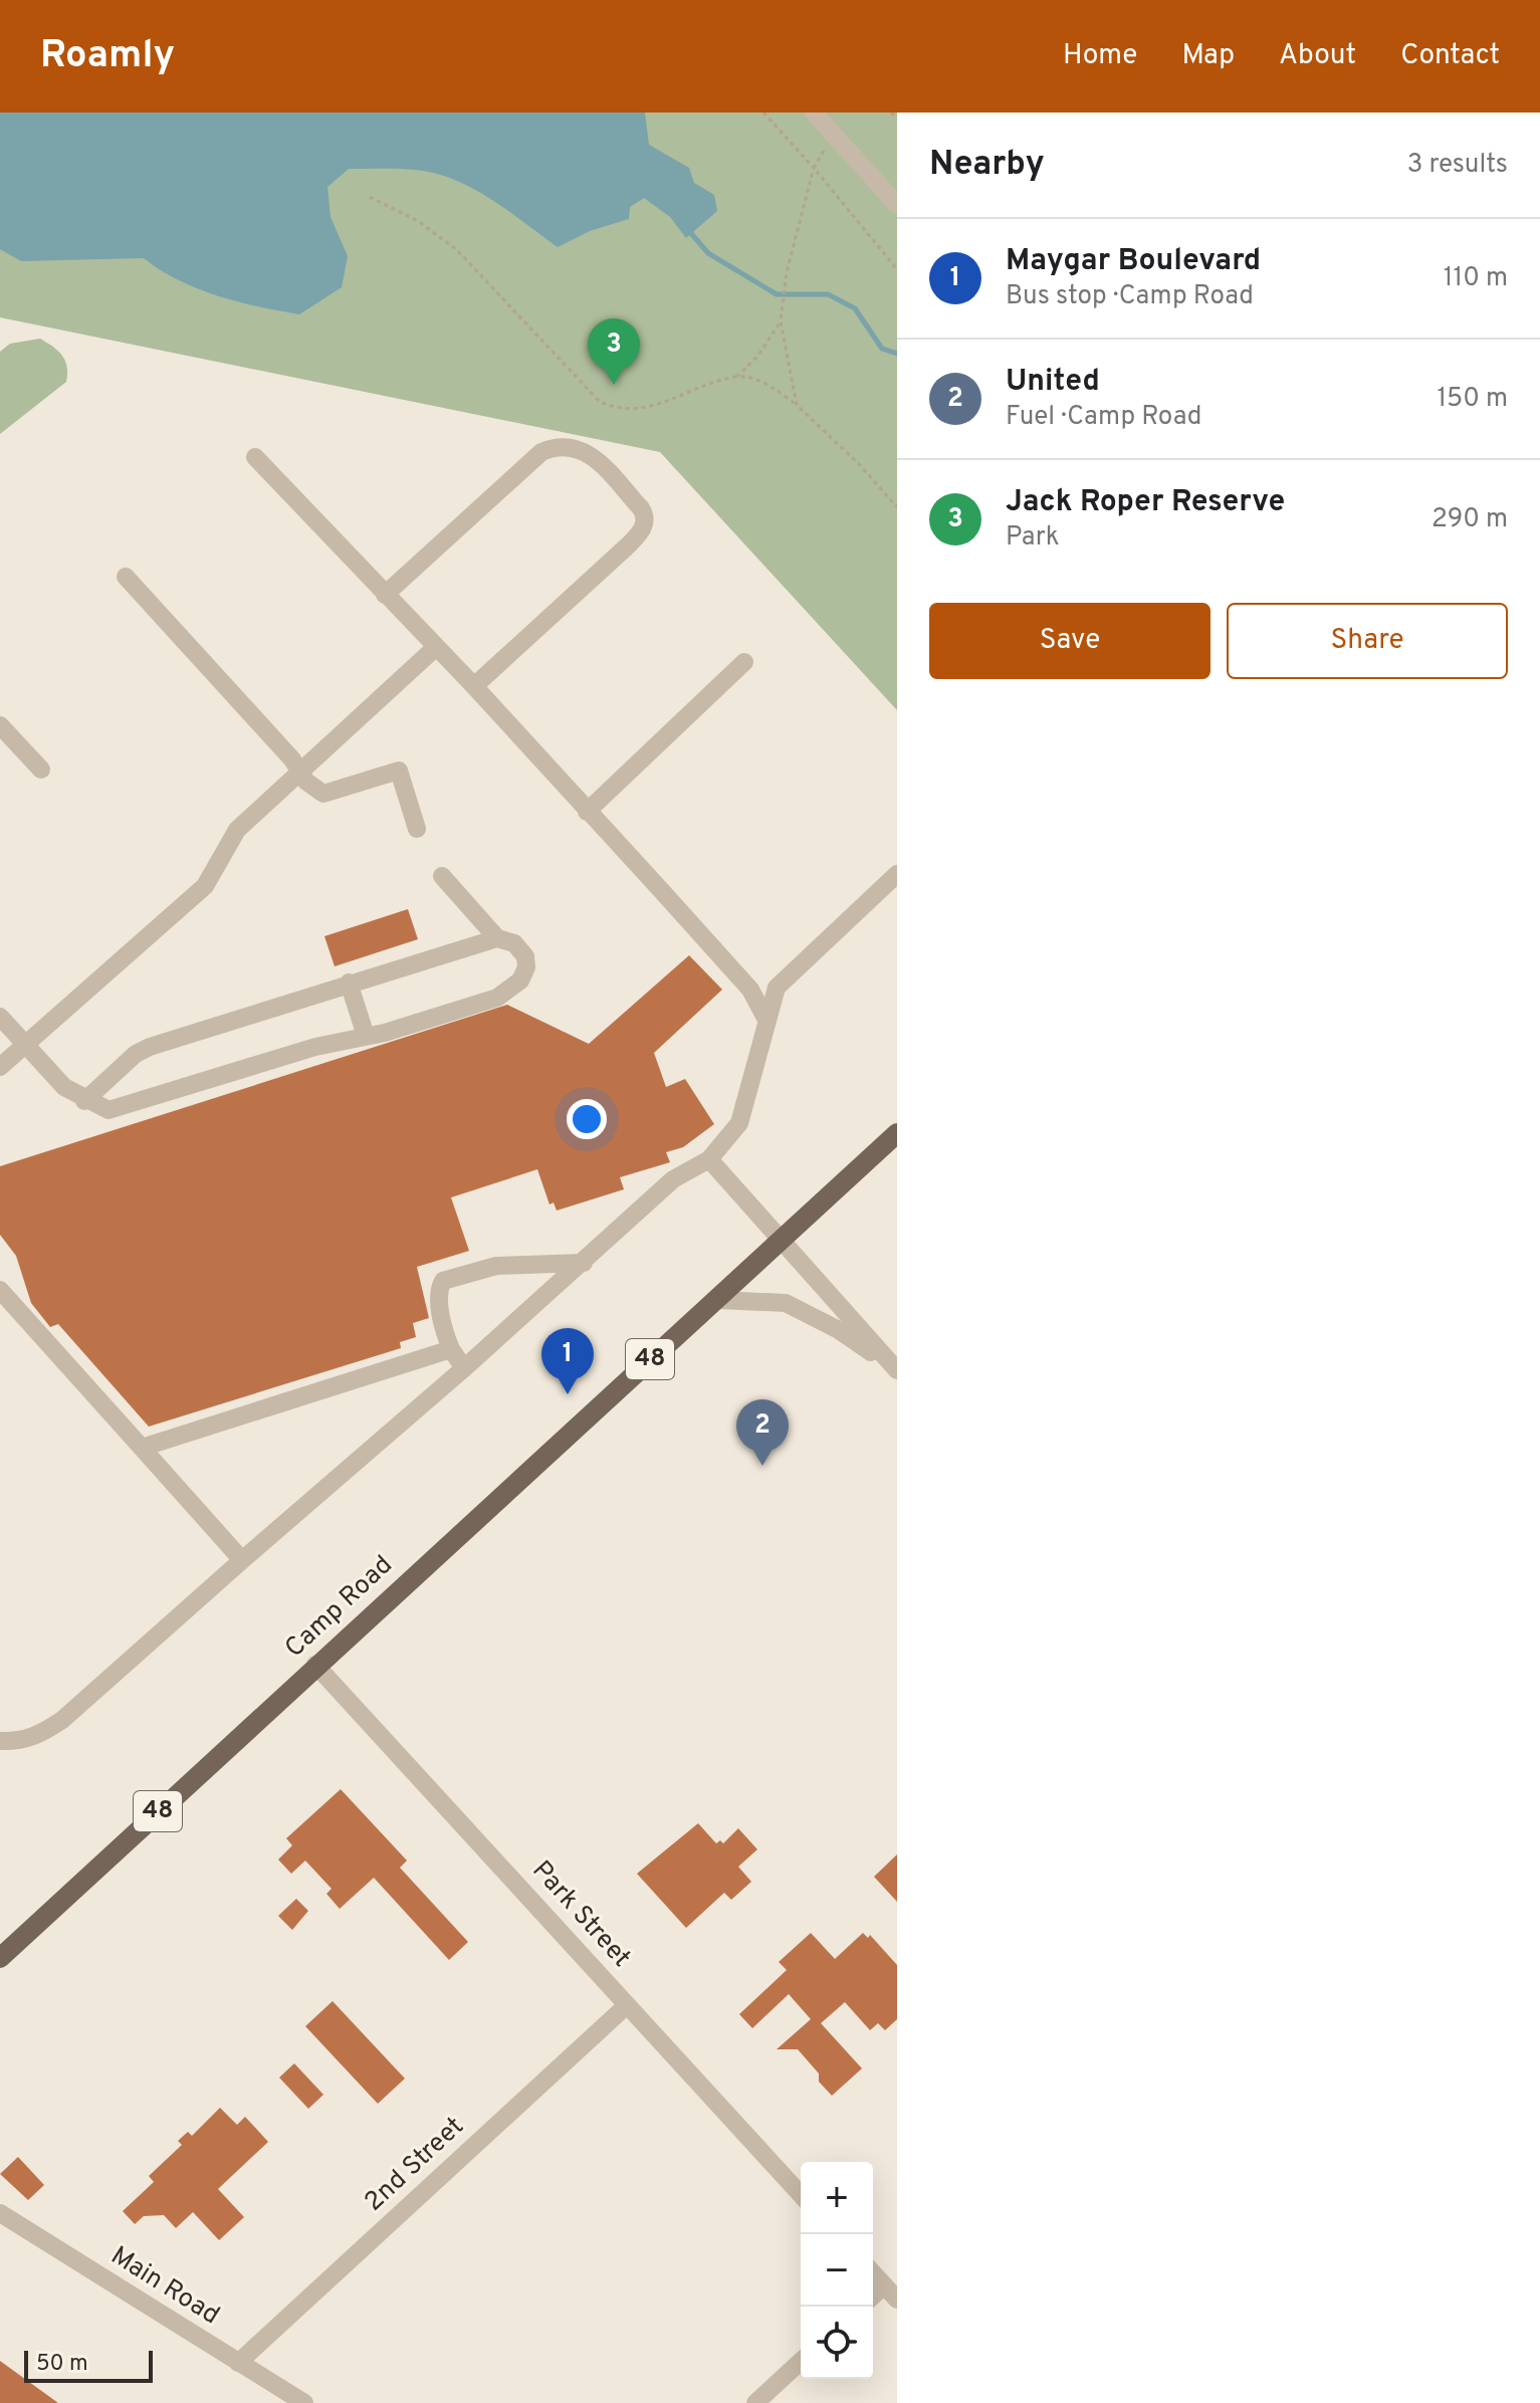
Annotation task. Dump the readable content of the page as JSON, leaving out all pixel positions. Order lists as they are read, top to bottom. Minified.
{"streets":{"main road":["48","Camp Road"],"street":["Park Street","2nd Street","Main Road"]},"crossings":[["Camp Road","Park Street"],["Park Street","2nd Street"],["2nd Street","Main Road"]],"scale_bar":"50 m","page":{"header":"Roamly","nav":["Home","Map","About","Contact"],"heading":["Nearby","3 results"],"list":[{"mark":"1","name":"Maygar Boulevard","note":"Bus stop · Camp Road","value":"110 m"},{"mark":"2","name":"United","note":"Fuel · Camp Road","value":"150 m"},{"mark":"3","name":"Jack Roper Reserve","note":"Park","value":"290 m"}],"pins":["3","1","2"],"buttons":["Save","Share"],"map_buttons":["+","−"],"scale":"50 m"}}
